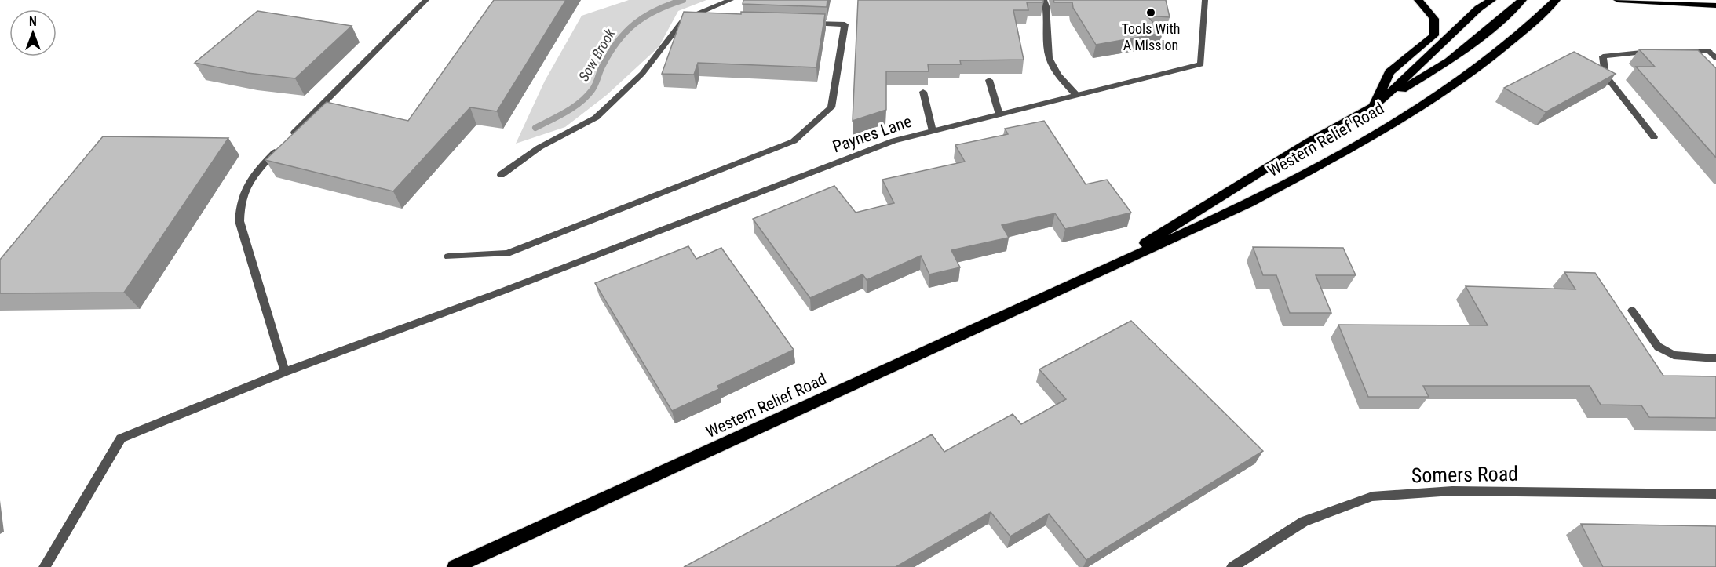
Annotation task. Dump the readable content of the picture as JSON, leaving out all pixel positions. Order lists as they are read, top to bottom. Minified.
{"streets":{"highway":["Western Relief Road"],"street":["Paynes Lane","Somers Road"]},"water":["Sow Brook"],"places":["Tools With A Mission"],"north":"top"}
